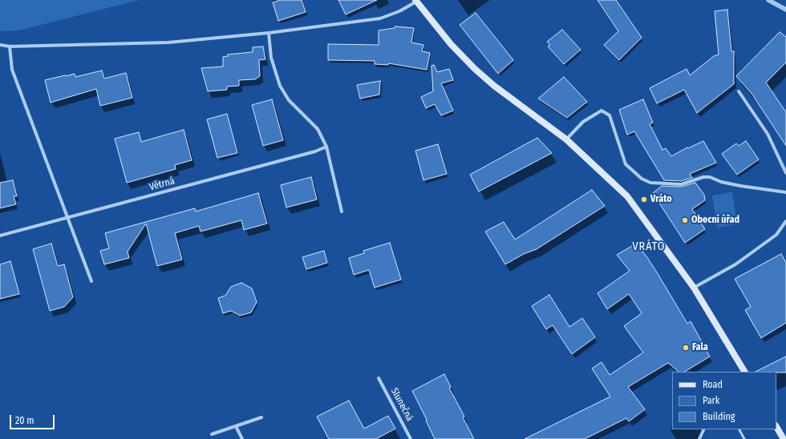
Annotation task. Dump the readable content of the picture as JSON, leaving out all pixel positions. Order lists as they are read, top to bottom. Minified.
{"streets":{"street":["Větrná","Slunečná"]},"districts":["VRÁTO"],"places":["Vráto","Obecní úřad","Fala"],"legend":["Road","Park","Building"],"scale_bar":"20 m"}
